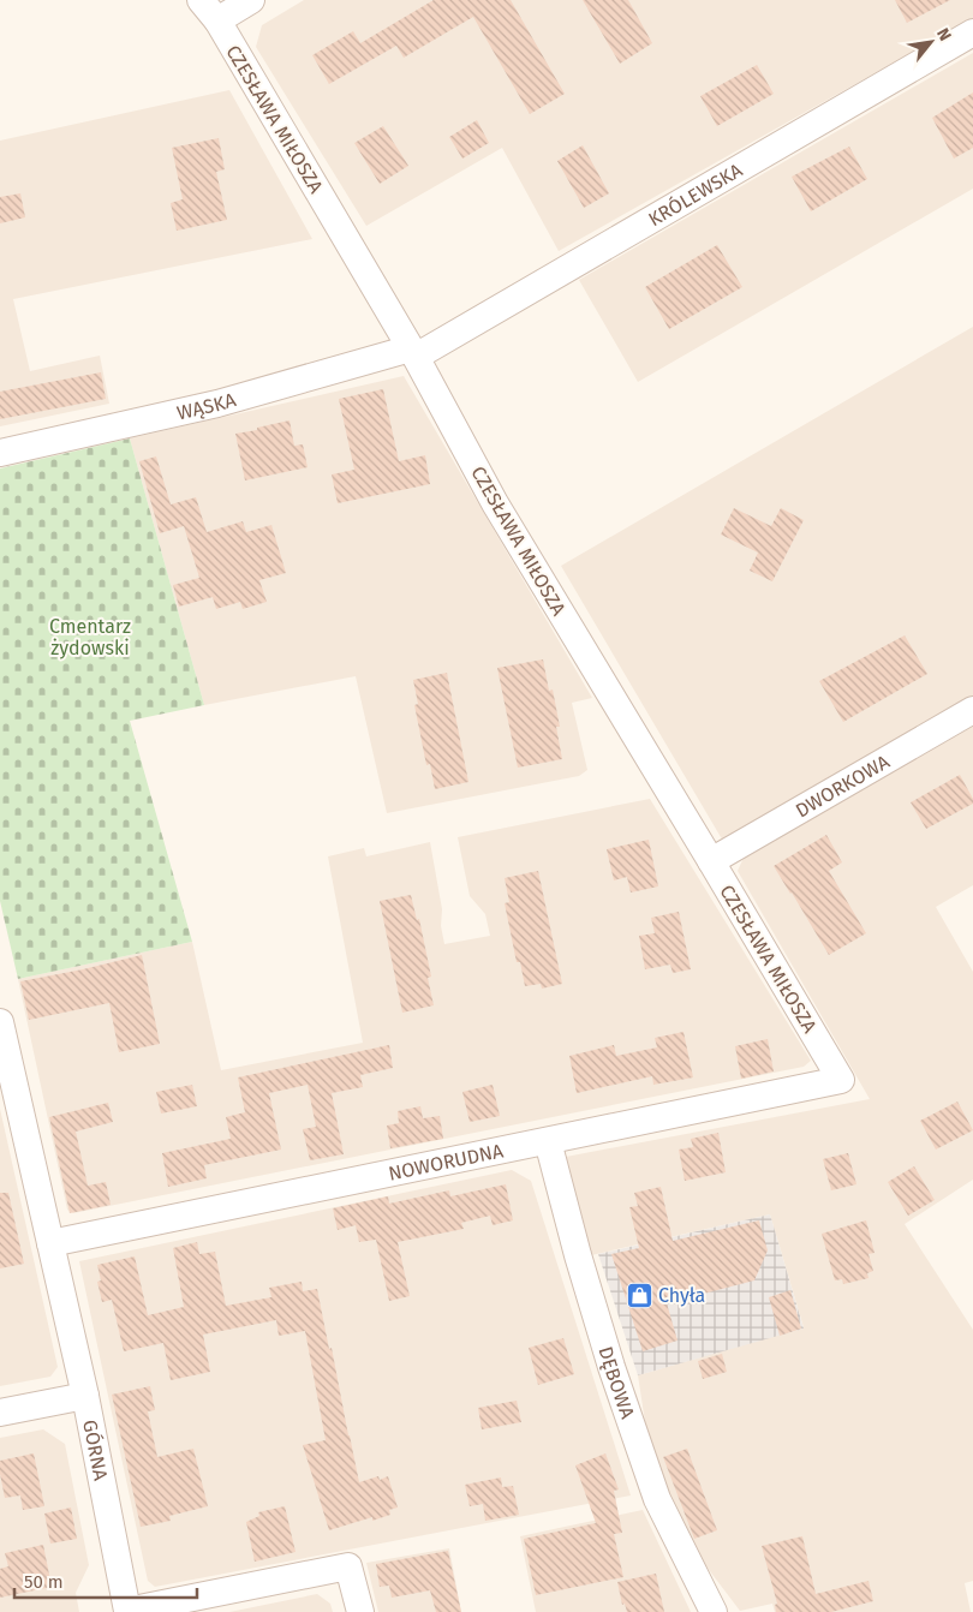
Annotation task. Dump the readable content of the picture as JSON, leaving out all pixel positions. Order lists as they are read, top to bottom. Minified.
{"streets":{"street":["CZESŁAWA MIŁOSZA","KRÓLEWSKA","WĄSKA","DWORKOWA","NOWORUDNA","DĘBOWA","GÓRNA"]},"crossings":[["CZESŁAWA MIŁOSZA","KRÓLEWSKA"],["CZESŁAWA MIŁOSZA","WĄSKA"],["CZESŁAWA MIŁOSZA","DWORKOWA"],["CZESŁAWA MIŁOSZA","NOWORUDNA"],["KRÓLEWSKA","WĄSKA"],["NOWORUDNA","DĘBOWA"],["NOWORUDNA","GÓRNA"]],"parks":["Cmentarz żydowski"],"places":{"shop":["Chyła"]},"scale_bar":"50 m","north":"top right"}
